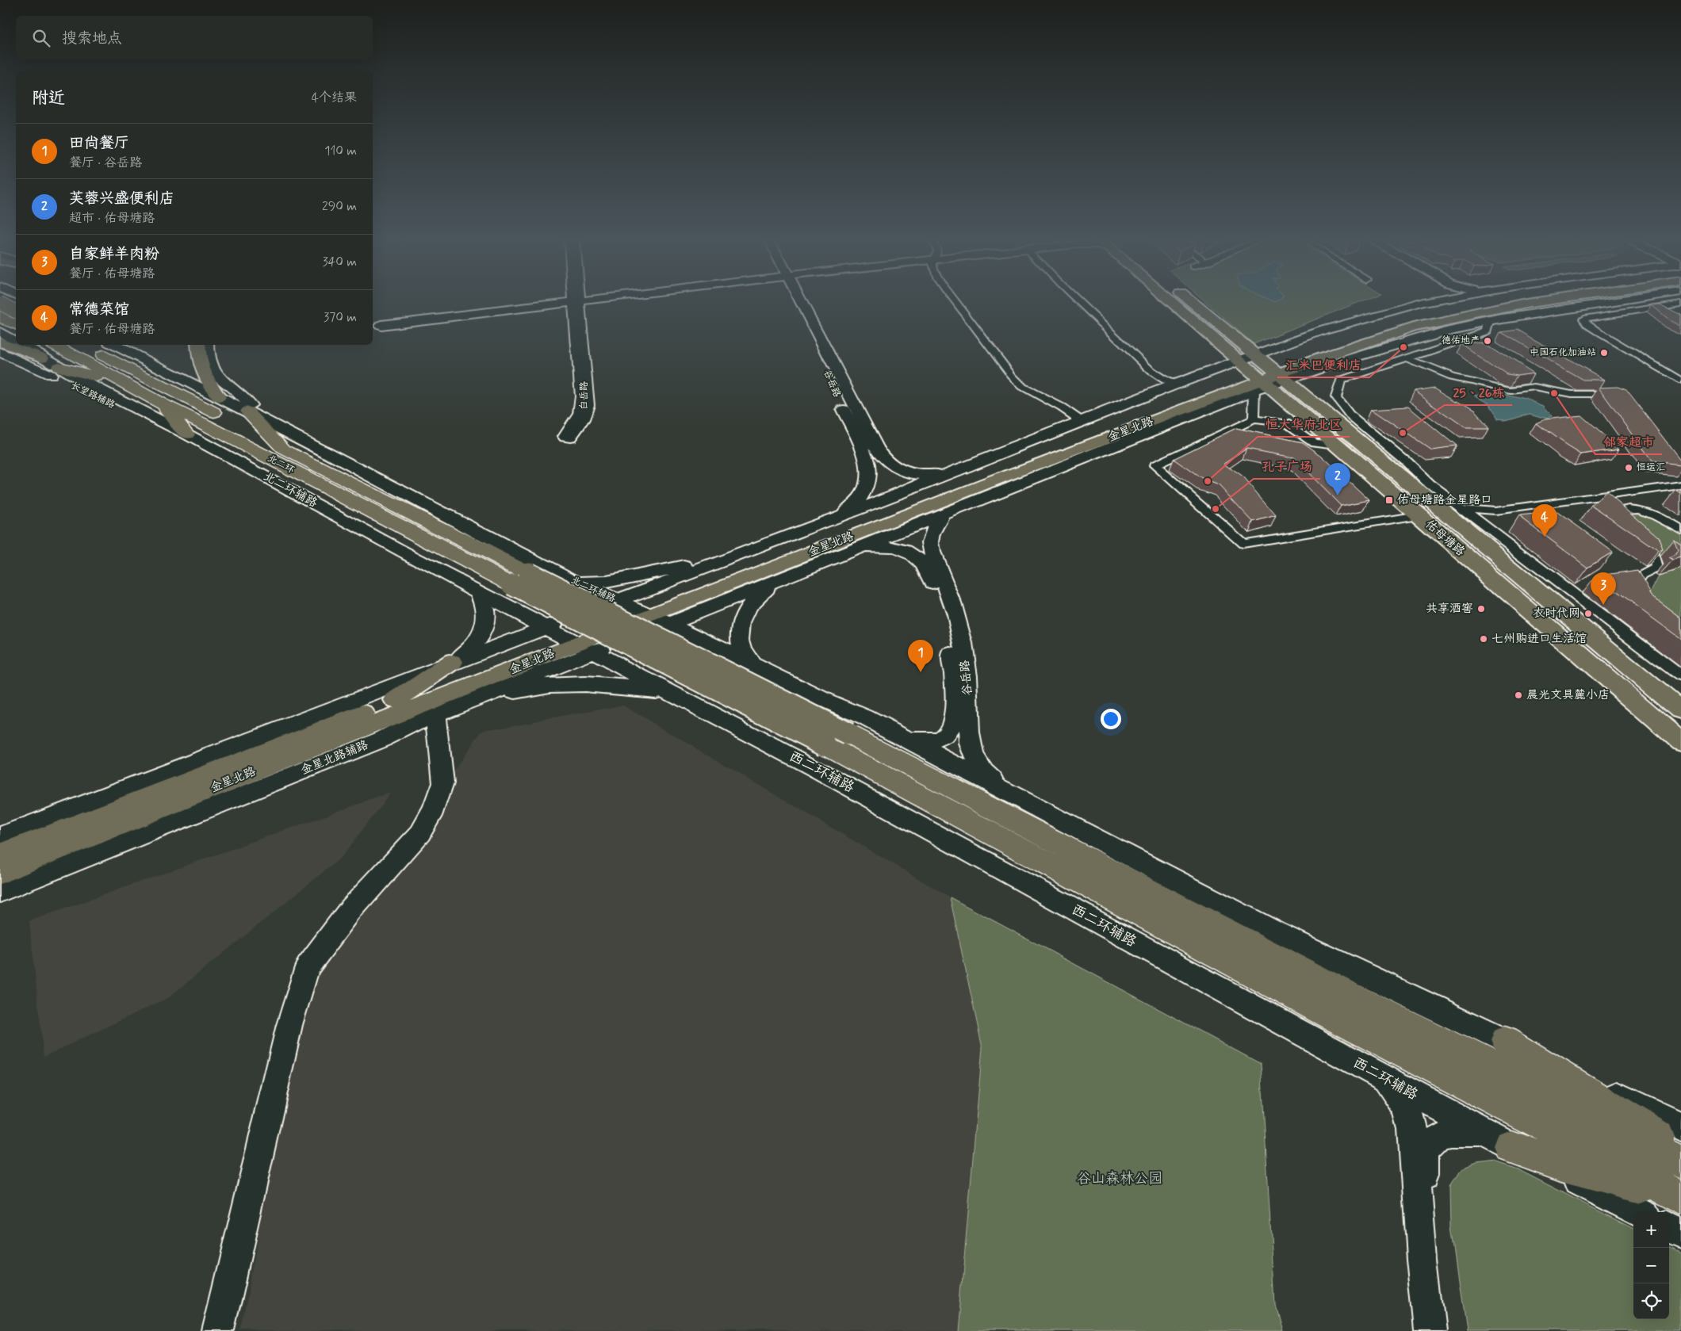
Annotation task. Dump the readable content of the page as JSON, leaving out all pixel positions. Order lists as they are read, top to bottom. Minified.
{"streets":{"highway":["北二环"],"main road":["金星北路","佑母塘路"],"street":["谷岳路","长望路辅路","白岳路","北二环辅路","金星北路辅路","西二环辅路"]},"crossings":[["长望路辅路","北二环辅路"],["金星北路","北二环辅路"],["金星北路","佑母塘路"],["金星北路","金星北路辅路"],["金星北路","西二环辅路"],["北二环","北二环辅路"],["北二环辅路","金星北路辅路"],["北二环辅路","西二环辅路"],["金星北路辅路","西二环辅路"]],"parks":["谷山森林公园"],"places":{"other":["德佑地产","汇米巴便利店","中国石化加油站","邻家超市","25、26栋","恒运汇","恒大华府北区","孔子广场","共享酒窖","衣时代网","七州购进口生活馆","晨光文具麓小店"],"transit":["佑母塘路金星路口"]},"page":{"search":"搜索地点","heading":["附近","4个结果"],"list":[{"mark":"1","name":"田尚餐厅","note":"餐厅 · 谷岳路","value":"110 m"},{"mark":"2","name":"芙蓉兴盛便利店","note":"超市 · 佑母塘路","value":"290 m"},{"mark":"3","name":"自家鲜羊肉粉","note":"餐厅 · 佑母塘路","value":"340 m"},{"mark":"4","name":"常德菜馆","note":"餐厅 · 佑母塘路","value":"370 m"}],"pins":["2","4","3","1"],"map_buttons":["+","−"]}}
